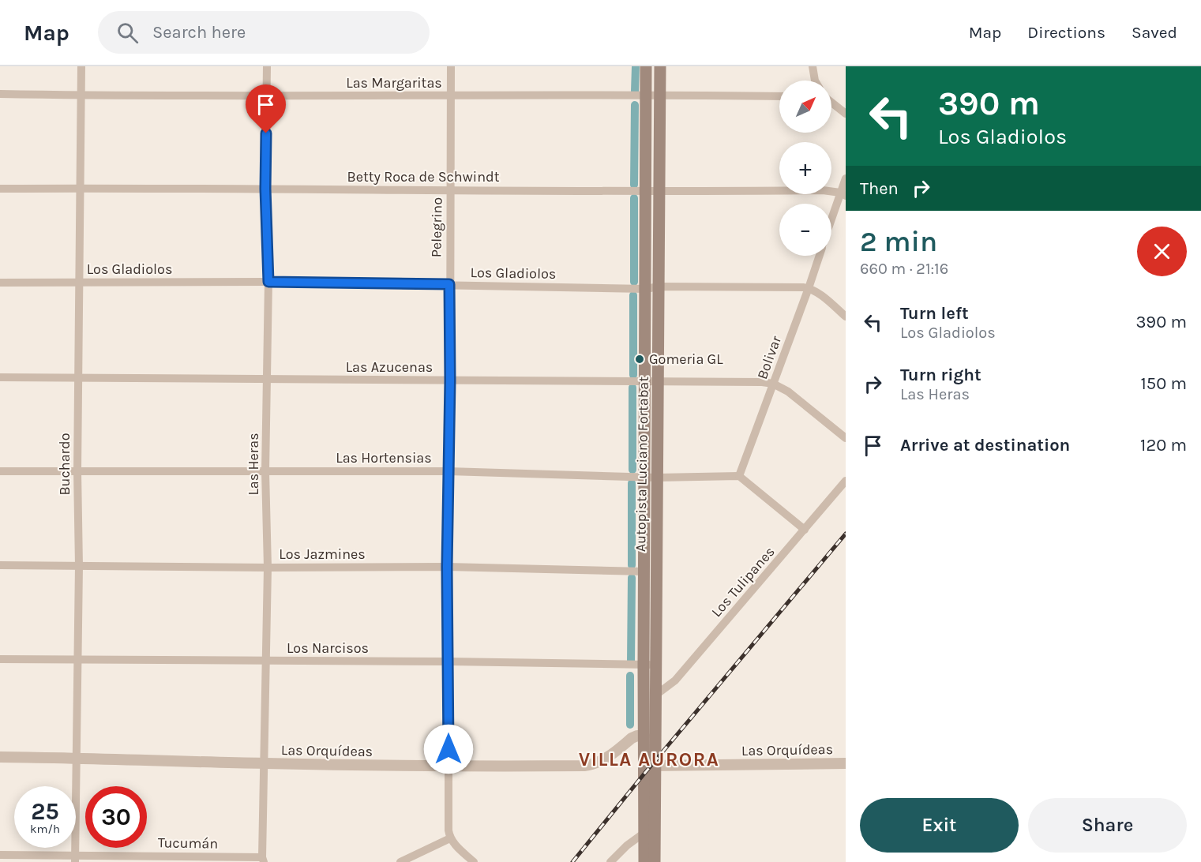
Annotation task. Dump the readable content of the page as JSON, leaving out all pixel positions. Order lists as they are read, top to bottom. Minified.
{"streets":{"main road":["Autopista Luciano Fortabat"],"street":["Las Margaritas","Betty Roca de Schwindt","Pelegrino","Los Gladiolos","Bolivar","Las Azucenas","Las Hortensias","Buchardo","Las Heras","Los Jazmines","Los Tulipanes","Los Narcisos","Las Orquídeas","Tucumán"]},"crossings":[["Las Margaritas","Pelegrino"],["Las Margaritas","Buchardo"],["Las Margaritas","Las Heras"],["Las Margaritas","Autopista Luciano Fortabat"],["Betty Roca de Schwindt","Pelegrino"],["Betty Roca de Schwindt","Buchardo"],["Betty Roca de Schwindt","Las Heras"],["Betty Roca de Schwindt","Autopista Luciano Fortabat"],["Pelegrino","Los Gladiolos"],["Pelegrino","Las Azucenas"],["Pelegrino","Las Hortensias"],["Pelegrino","Los Jazmines"],["Pelegrino","Los Narcisos"],["Pelegrino","Las Orquídeas"],["Los Gladiolos","Bolivar"],["Los Gladiolos","Buchardo"],["Los Gladiolos","Las Heras"],["Los Gladiolos","Autopista Luciano Fortabat"],["Bolivar","Las Azucenas"],["Bolivar","Las Hortensias"],["Las Azucenas","Buchardo"],["Las Azucenas","Las Heras"],["Las Azucenas","Autopista Luciano Fortabat"],["Las Hortensias","Buchardo"],["Las Hortensias","Las Heras"],["Las Hortensias","Autopista Luciano Fortabat"],["Buchardo","Los Jazmines"],["Buchardo","Los Narcisos"],["Buchardo","Las Orquídeas"],["Buchardo","Tucumán"],["Las Heras","Los Jazmines"],["Las Heras","Los Narcisos"],["Las Heras","Las Orquídeas"],["Las Heras","Tucumán"],["Autopista Luciano Fortabat","Los Jazmines"],["Autopista Luciano Fortabat","Los Tulipanes"],["Autopista Luciano Fortabat","Los Narcisos"],["Autopista Luciano Fortabat","Las Orquídeas"]],"districts":["VILLA AURORA"],"places":["Gomeria GL"],"north":"top right","page":{"header":"Map","search":"Search here","nav":["Map","Directions","Saved"],"turn":["390 m","Los Gladiolos"],"map_buttons":["+","−"],"then":"Then","heading":["2 min","660 m · 21:16"],"list":[{"name":"Turn left","note":"Los Gladiolos","value":"390 m"},{"name":"Turn right","note":"Las Heras","value":"150 m"},{"name":"Arrive at destination","value":"120 m"}],"speed":"25 km/h","limit":"30","buttons":["Exit","Share"]}}
